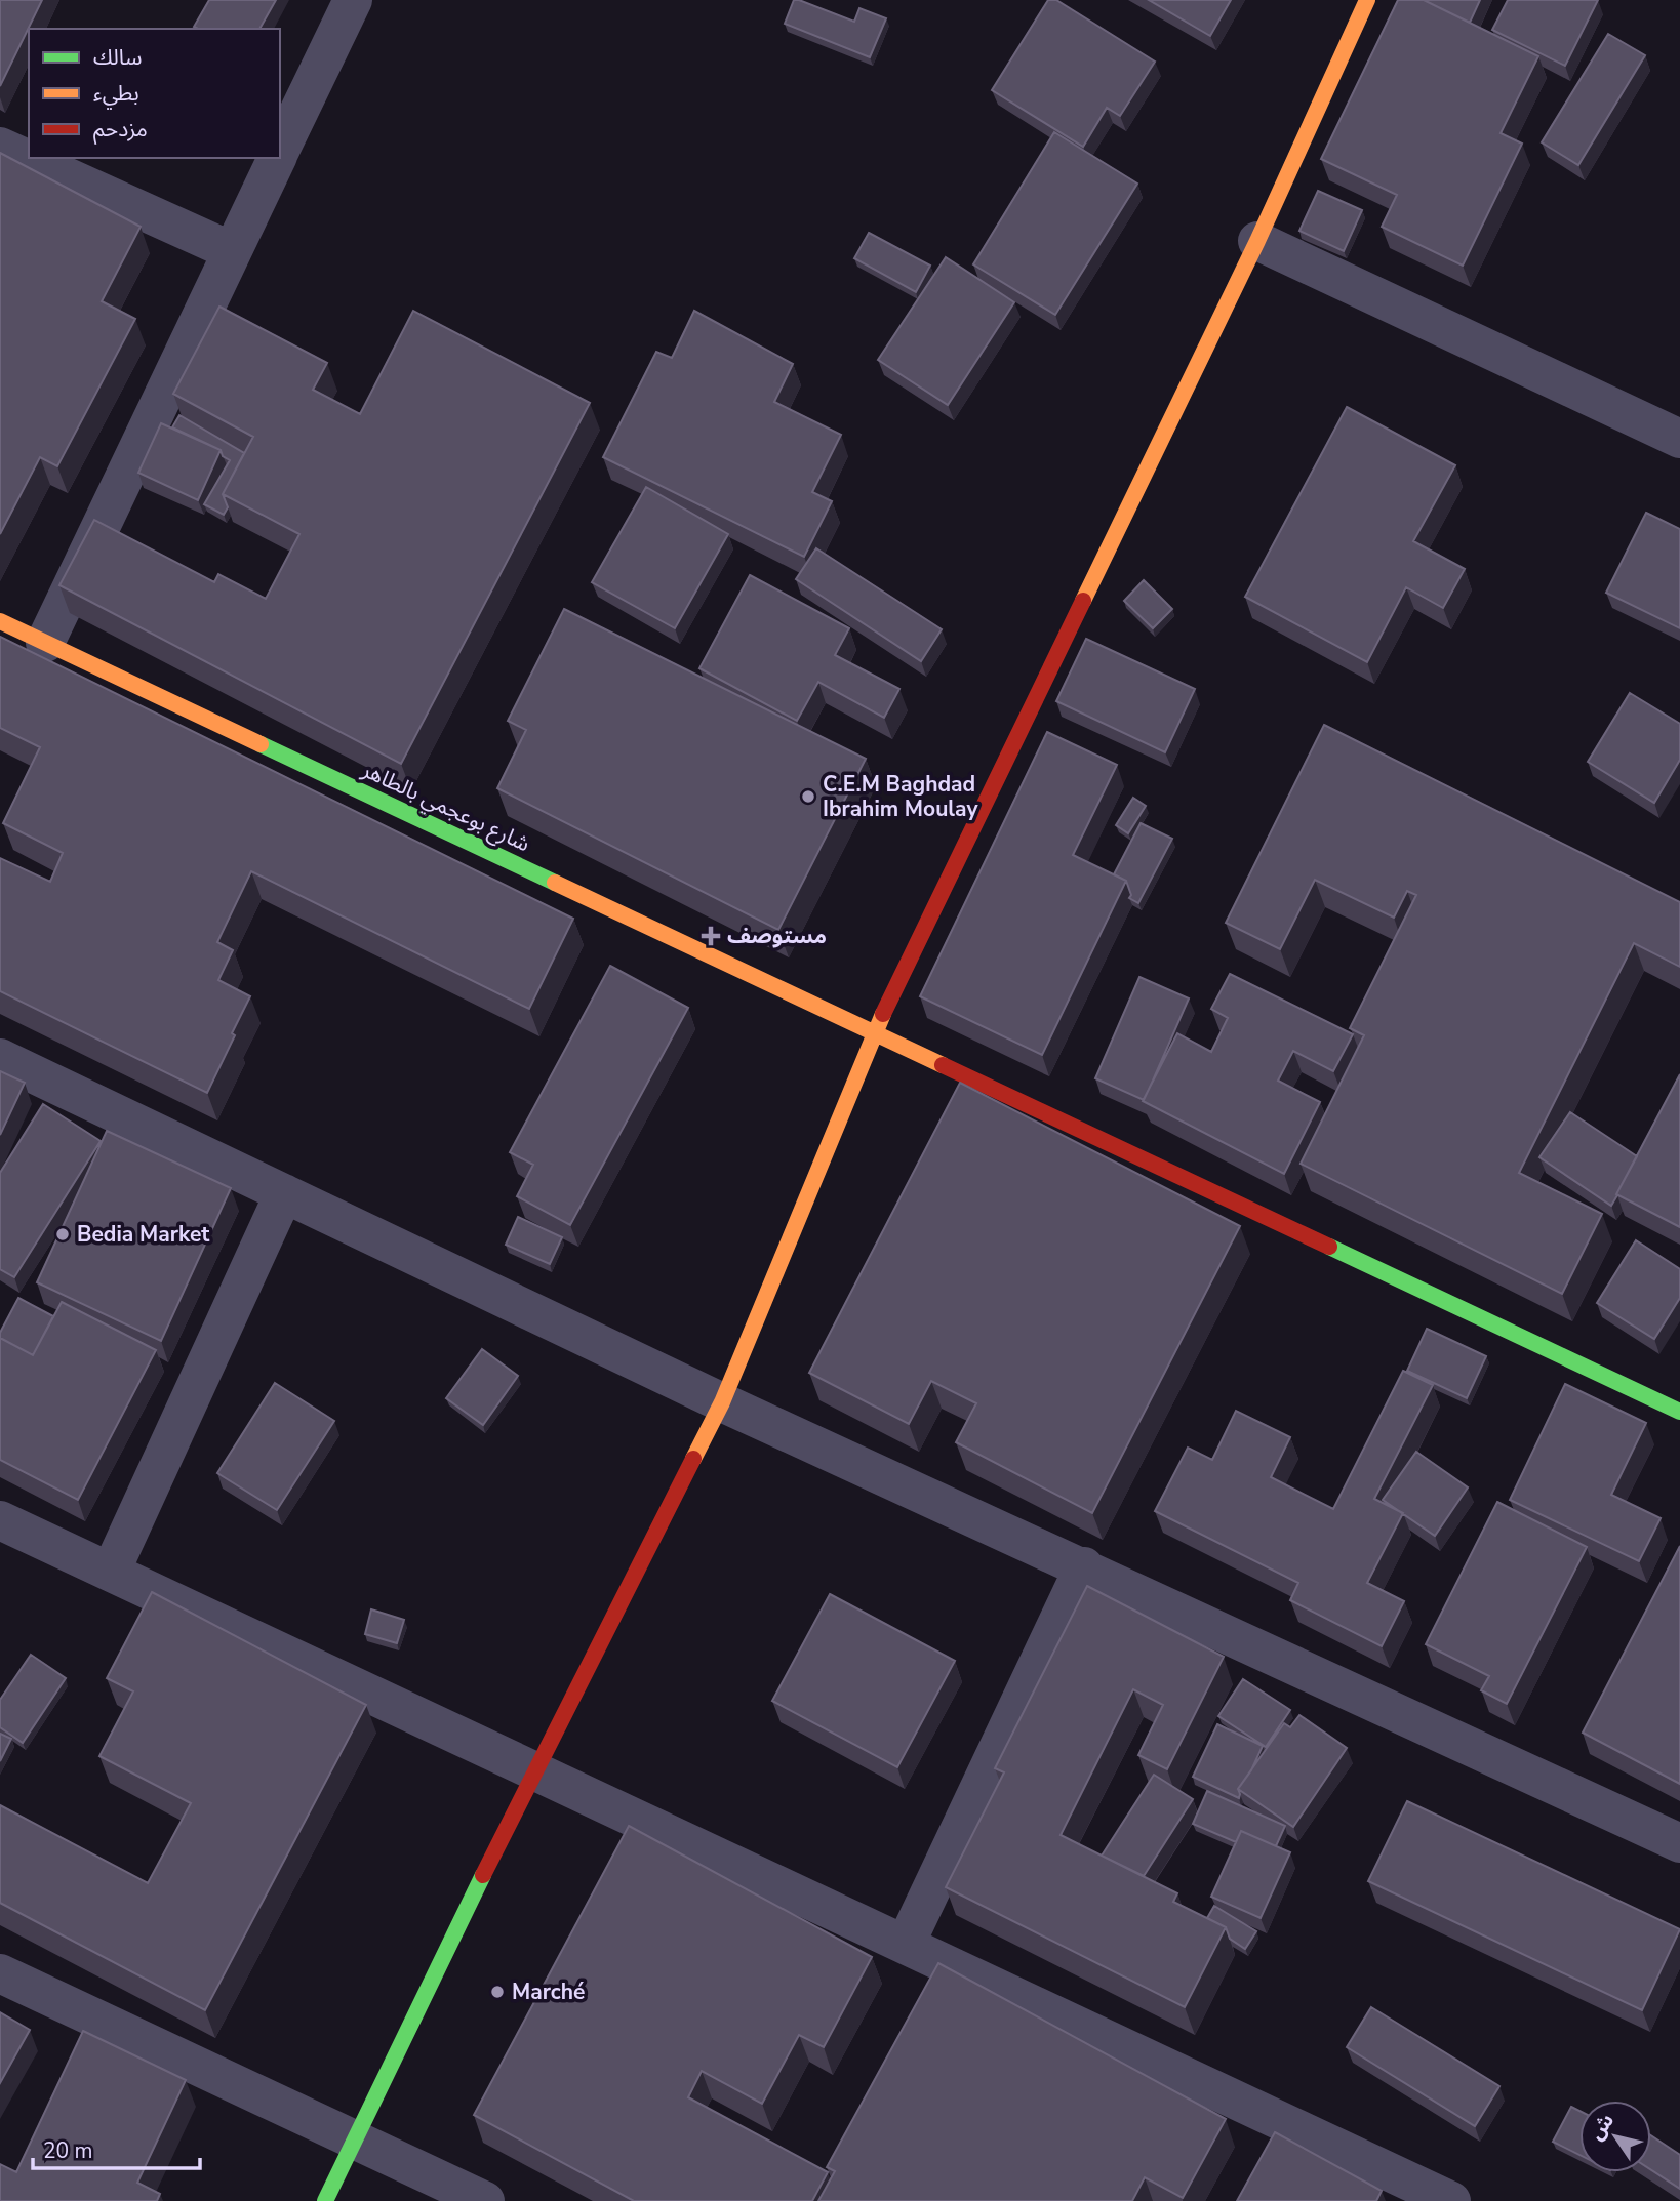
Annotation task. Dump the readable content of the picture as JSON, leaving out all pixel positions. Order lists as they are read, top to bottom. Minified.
{"streets":{"main road":["شارع بوعجمي بالطاهر"]},"places":{"other":["C.E.M Baghdad Ibrahim Moulay","Bedia Market","Marché"],"health":["مستوصف"]},"legend":["سالك","بطيء","مزدحم"],"scale_bar":"20 m","north":"top left"}
